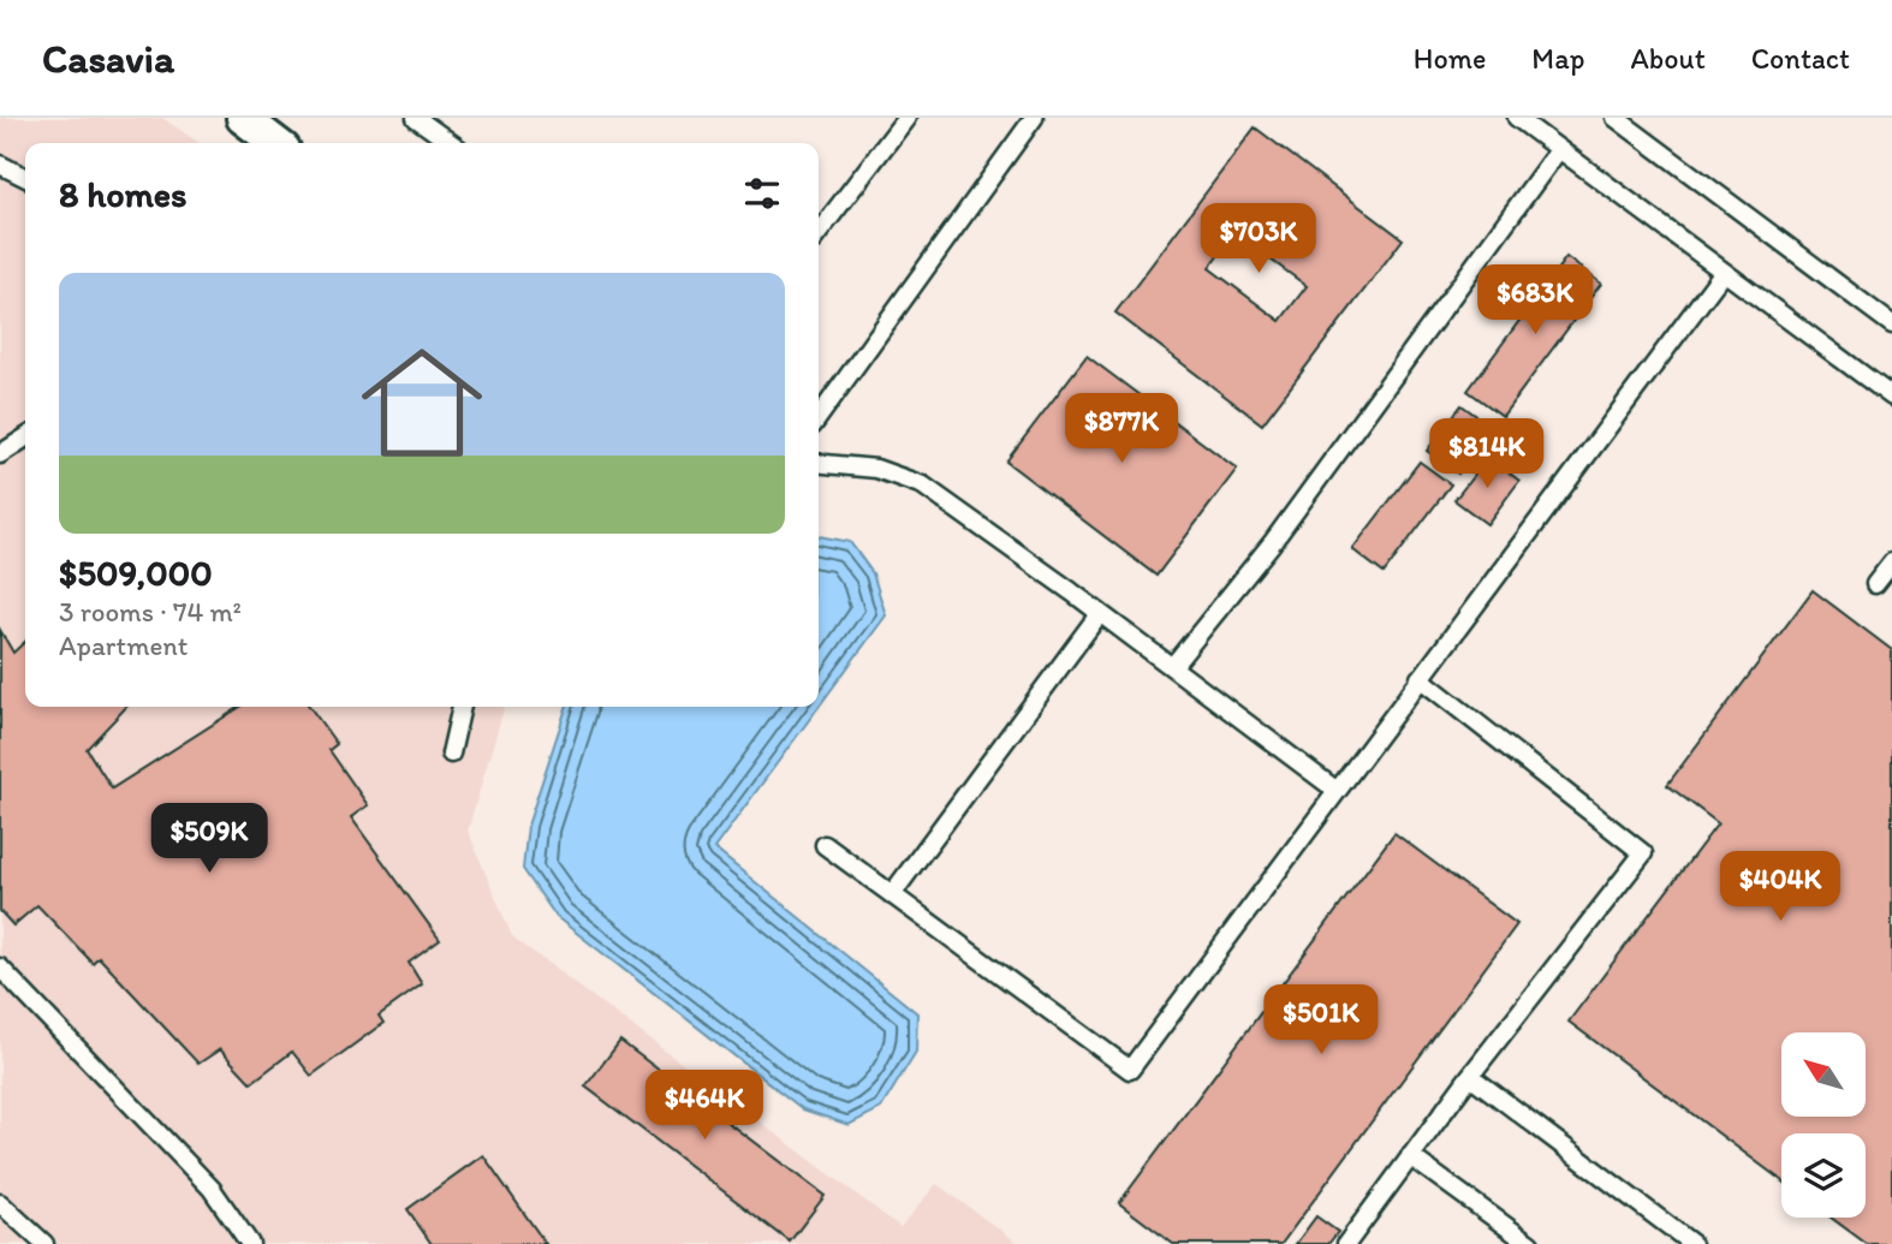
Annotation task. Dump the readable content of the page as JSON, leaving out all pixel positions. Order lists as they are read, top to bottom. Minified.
{"north":"top left","page":{"header":"Casavia","nav":["Home","Map","About","Contact"],"heading":"8 homes","price":["$703K","$683K","$877K","$814K","$509K","$404K","$501K","$464K"],"list":[{"name":"$509,000","note":"3 rooms · 74 m² · Apartment"}]}}
